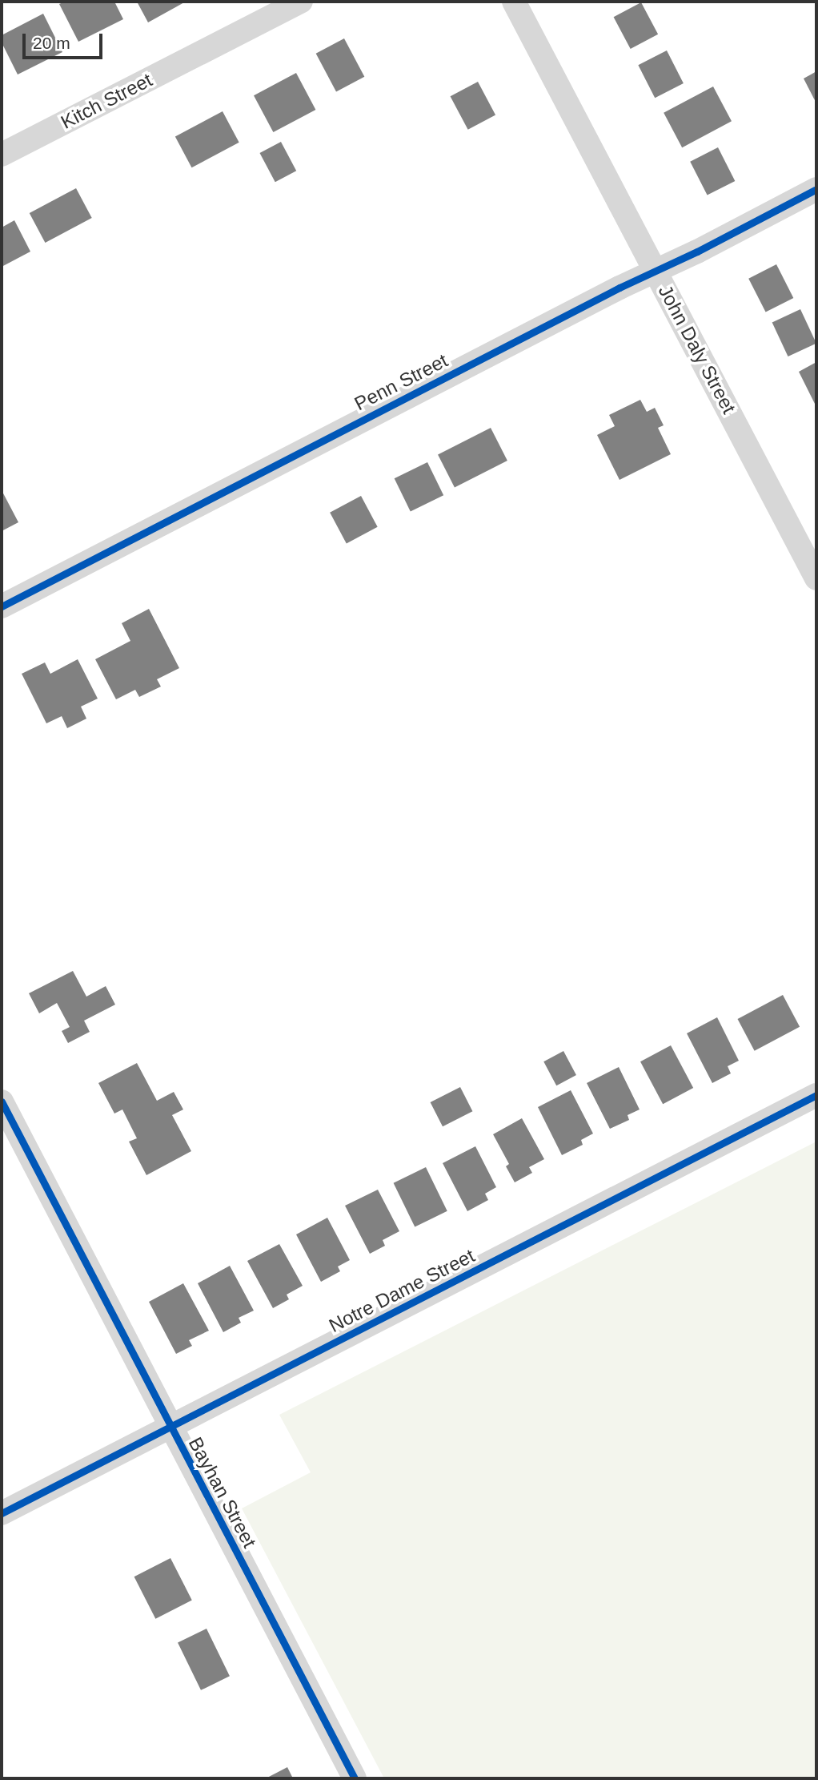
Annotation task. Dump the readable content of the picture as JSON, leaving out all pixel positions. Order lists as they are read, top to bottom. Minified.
{"streets":{"street":["Kitch Street","John Daly Street","Penn Street","Notre Dame Street","Bayhan Street"]},"crossings":[["John Daly Street","Penn Street"],["Notre Dame Street","Bayhan Street"]],"scale_bar":"20 m"}
